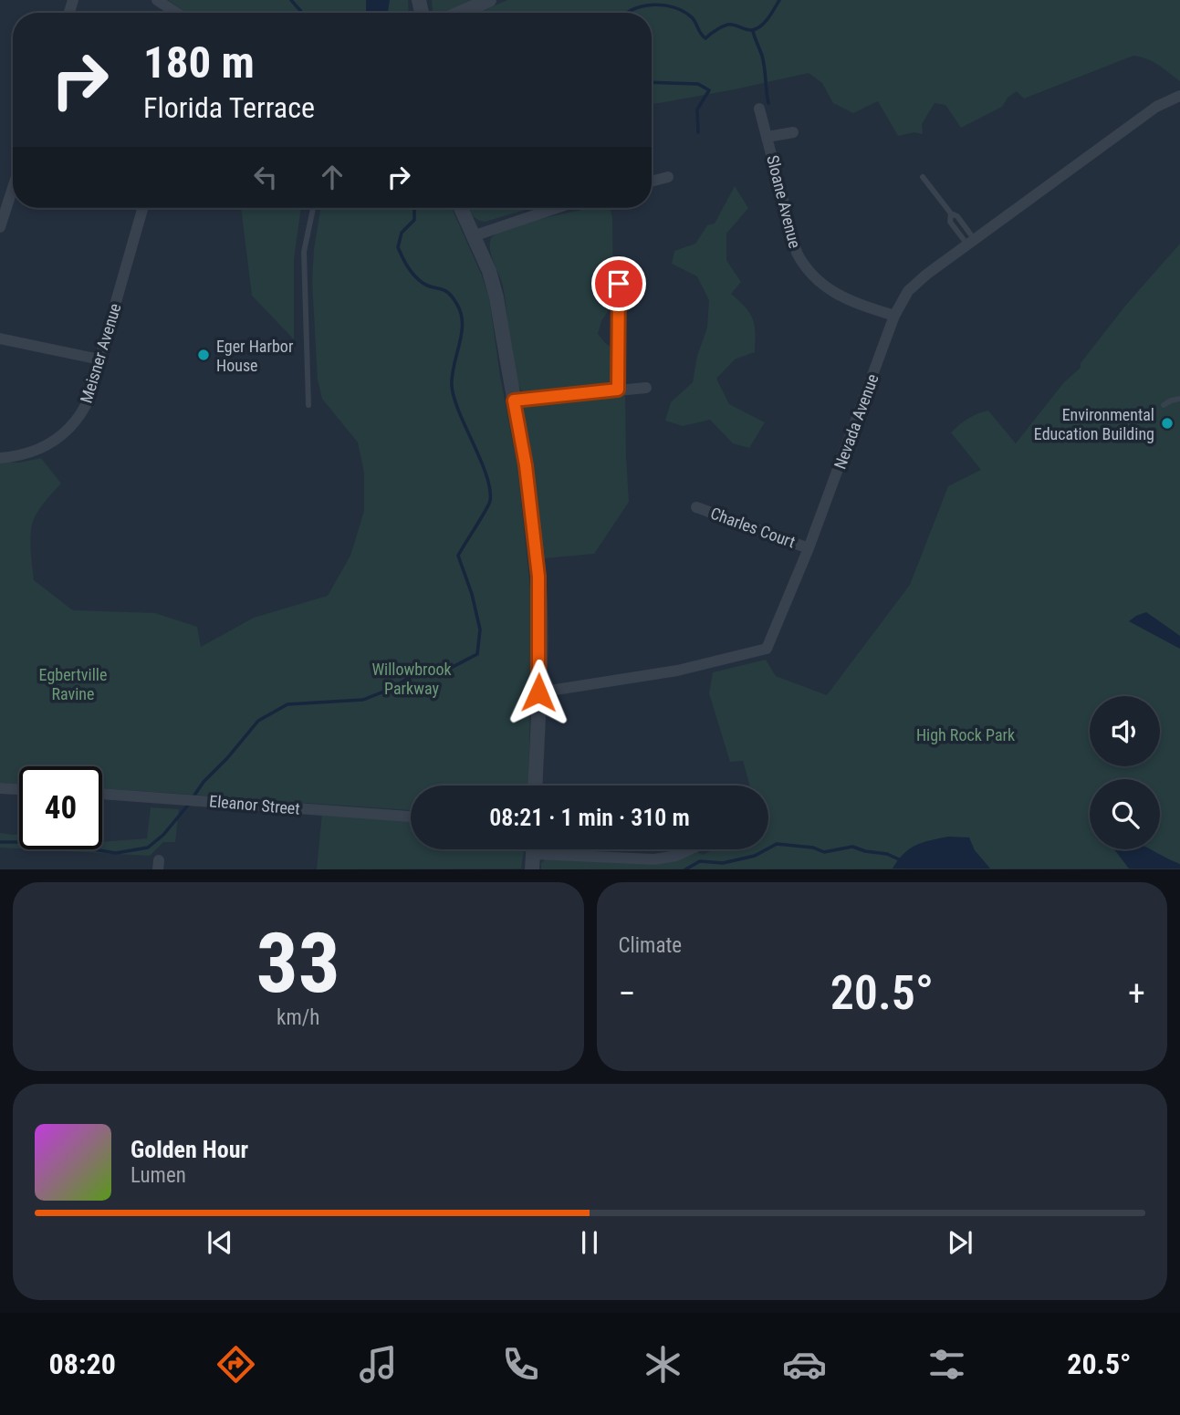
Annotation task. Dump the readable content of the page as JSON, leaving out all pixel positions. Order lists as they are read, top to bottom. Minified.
{"streets":{"street":["Sloane Avenue","Meisner Avenue","Nevada Avenue","Charles Court","Eleanor Street"]},"crossings":[["Sloane Avenue","Nevada Avenue"],["Nevada Avenue","Charles Court"]],"parks":["Willowbrook Parkway","Egbertville Ravine","High Rock Park"],"places":["Eger Harbor House","Environmental Education Building"],"page":{"turn":["180 m","Florida Terrace"],"limit":"40","trip":"08:21 · 1 min · 310 m","tile":[["33","km/h"],"Climate"],"heat":["−","20.5°","+"],"song":["Golden Hour","Lumen"],"tabs":["08:20","20.5°"]}}
